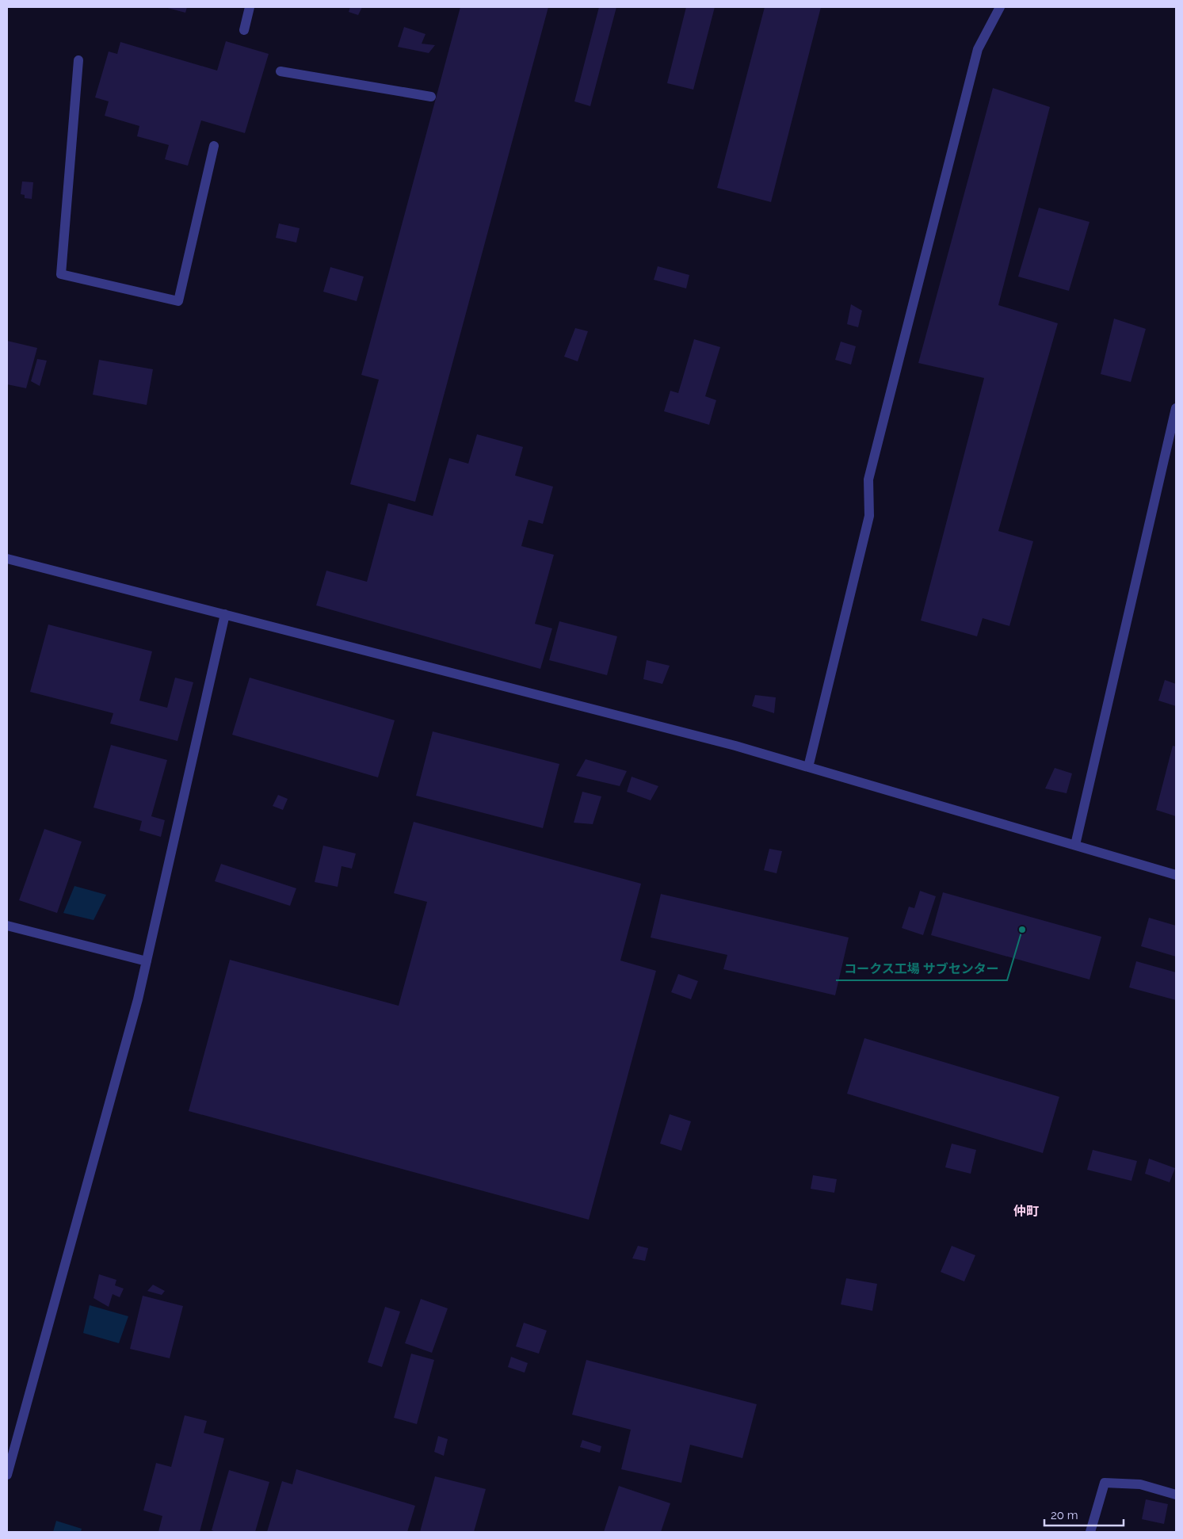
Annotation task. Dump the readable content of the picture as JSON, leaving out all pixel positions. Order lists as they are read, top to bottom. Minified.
{"districts":["仲町"],"places":["コークス工場 サブセンター"],"scale_bar":"20 m"}
